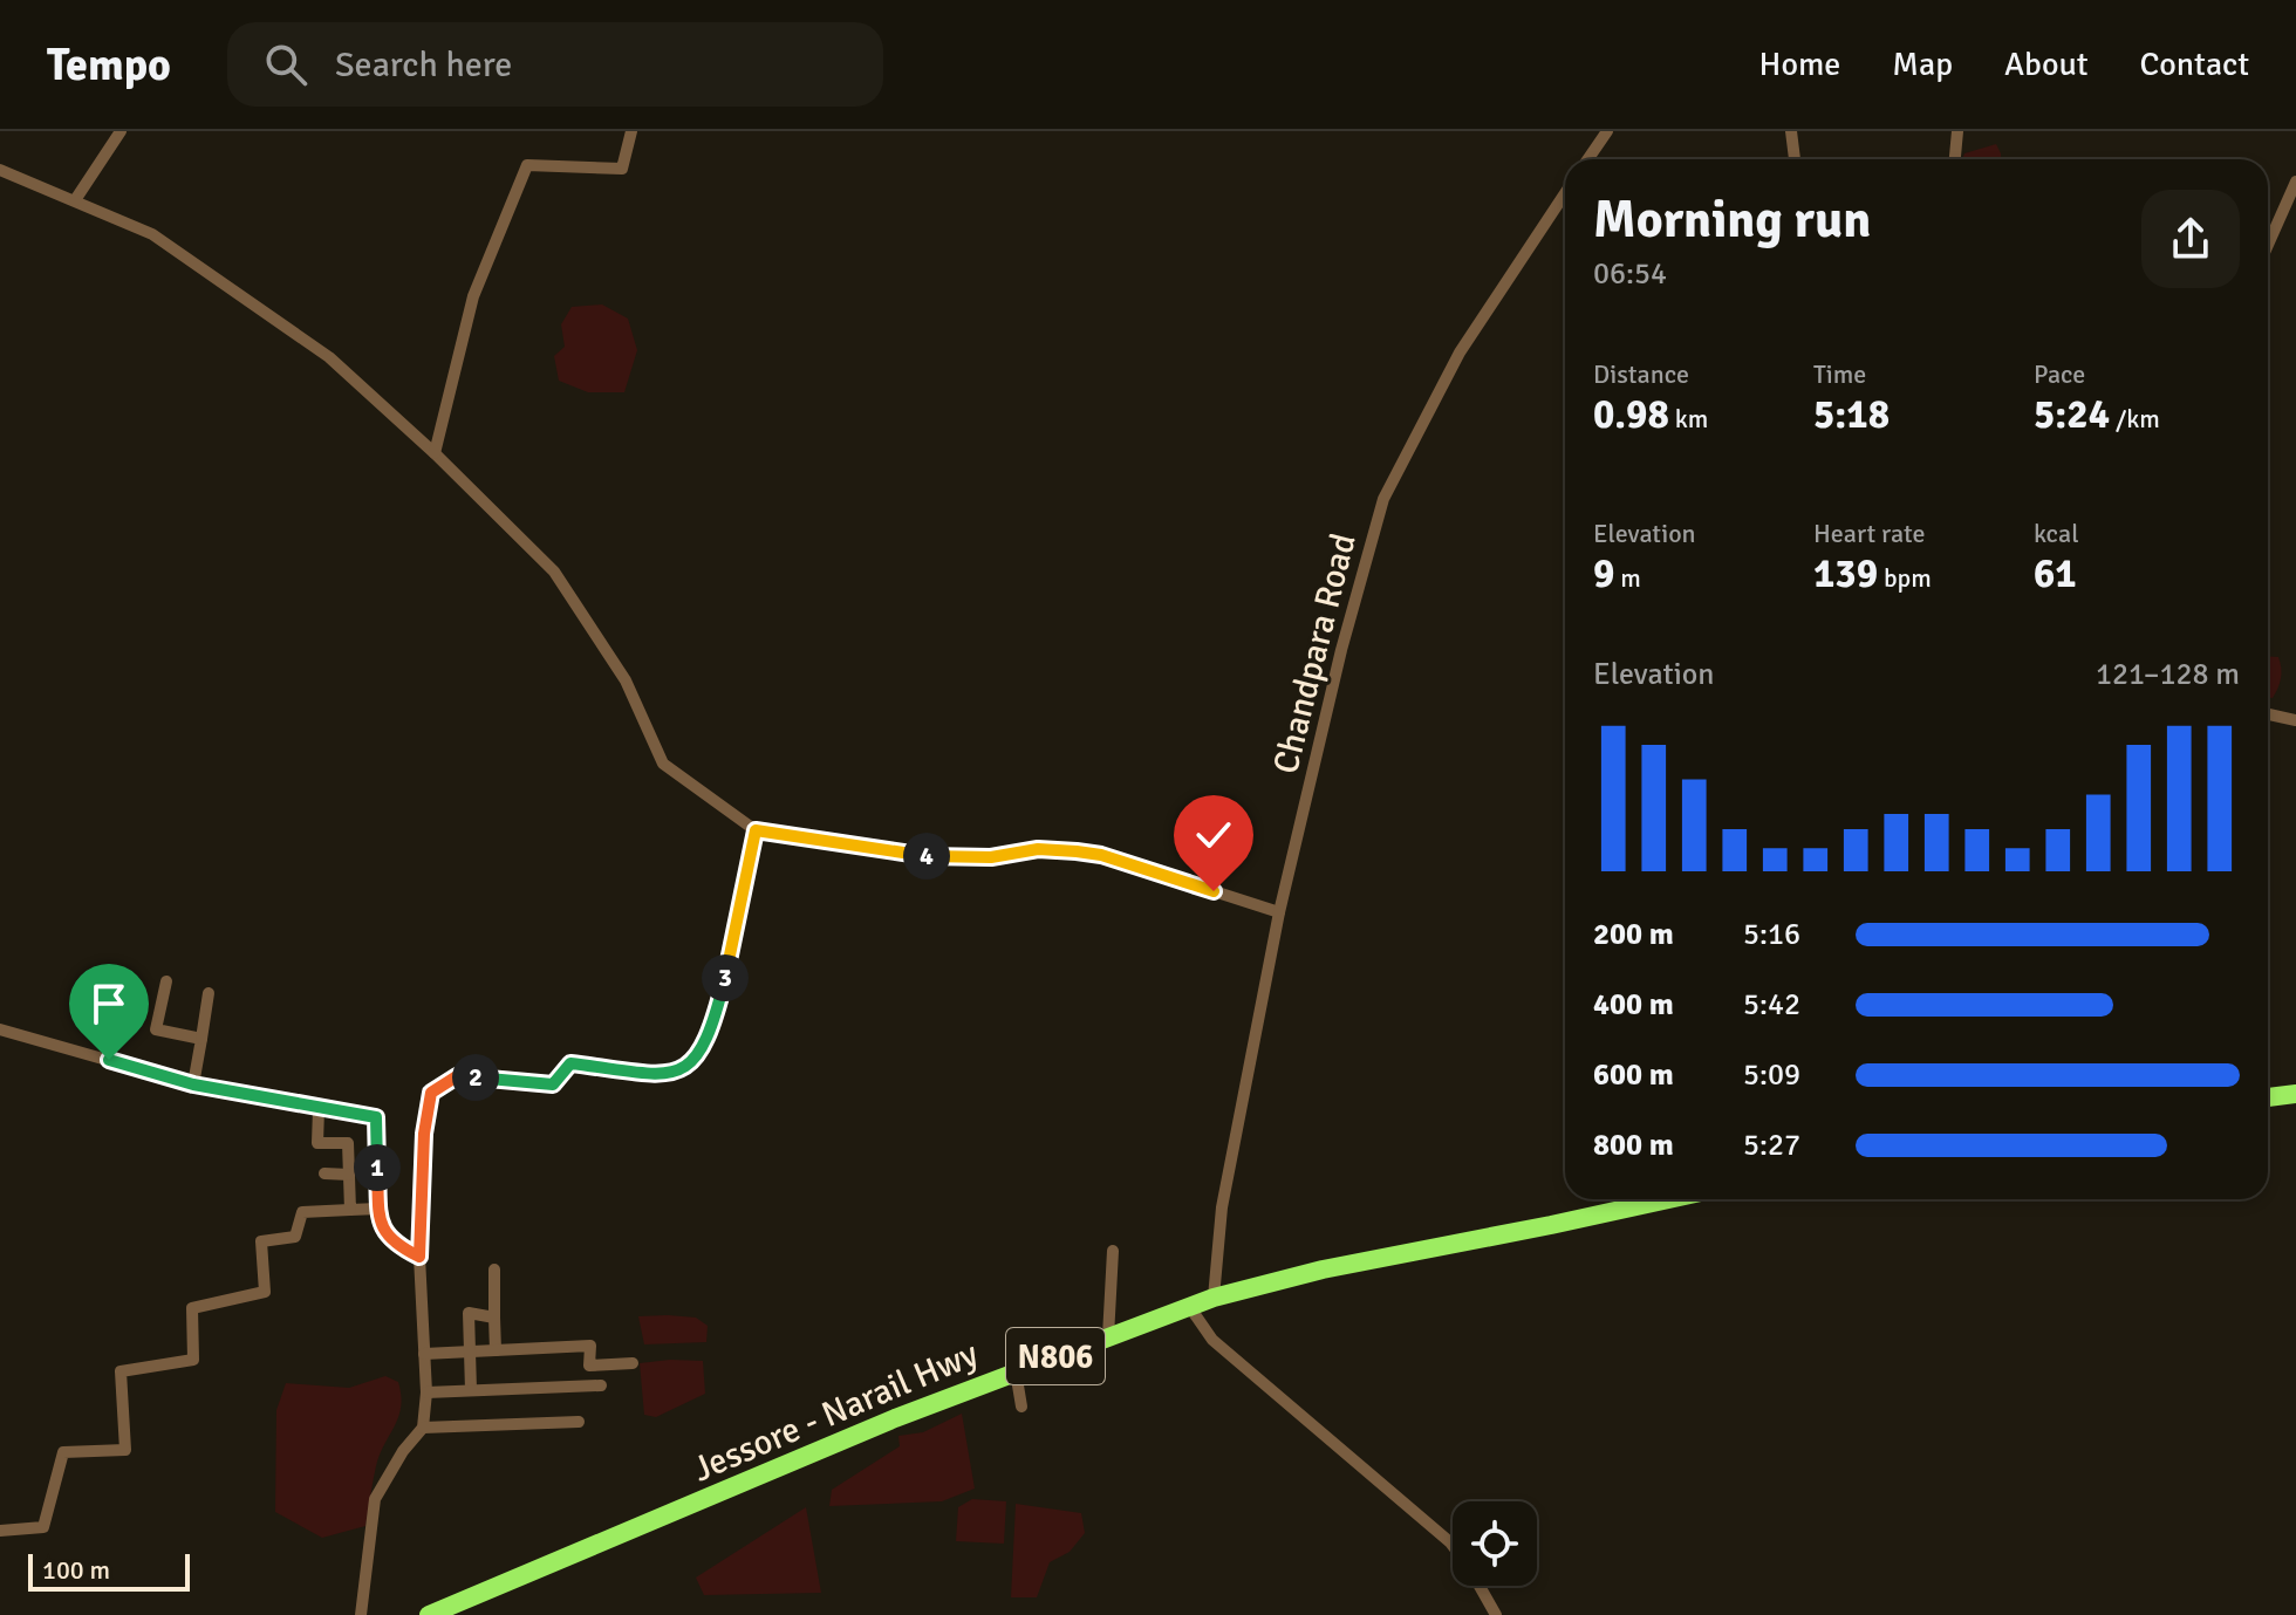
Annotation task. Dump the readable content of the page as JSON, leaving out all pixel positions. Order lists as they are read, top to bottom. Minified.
{"streets":{"highway":["N806","Jessore - Narail Hwy"],"street":["Chandpara Road"]},"crossings":[["Chandpara Road","Jessore - Narail Hwy"]],"scale_bar":"100 m","page":{"header":"Tempo","search":"Search here","nav":["Home","Map","About","Contact"],"heading":["Morning run","06:54"],"stats":[["Distance","0.98 km"],["Time","5:18"],["Pace","5:24 /km"],["Elevation","9 m"],["Heart rate","139 bpm"],["kcal","61"]],"chart":["Elevation","121–128 m"],"pins":["4","3","2","1"],"list":[{"name":"200 m","note":"5:16"},{"name":"400 m","note":"5:42"},{"name":"600 m","note":"5:09"},{"name":"800 m","note":"5:27"}],"scale":"100 m"}}
